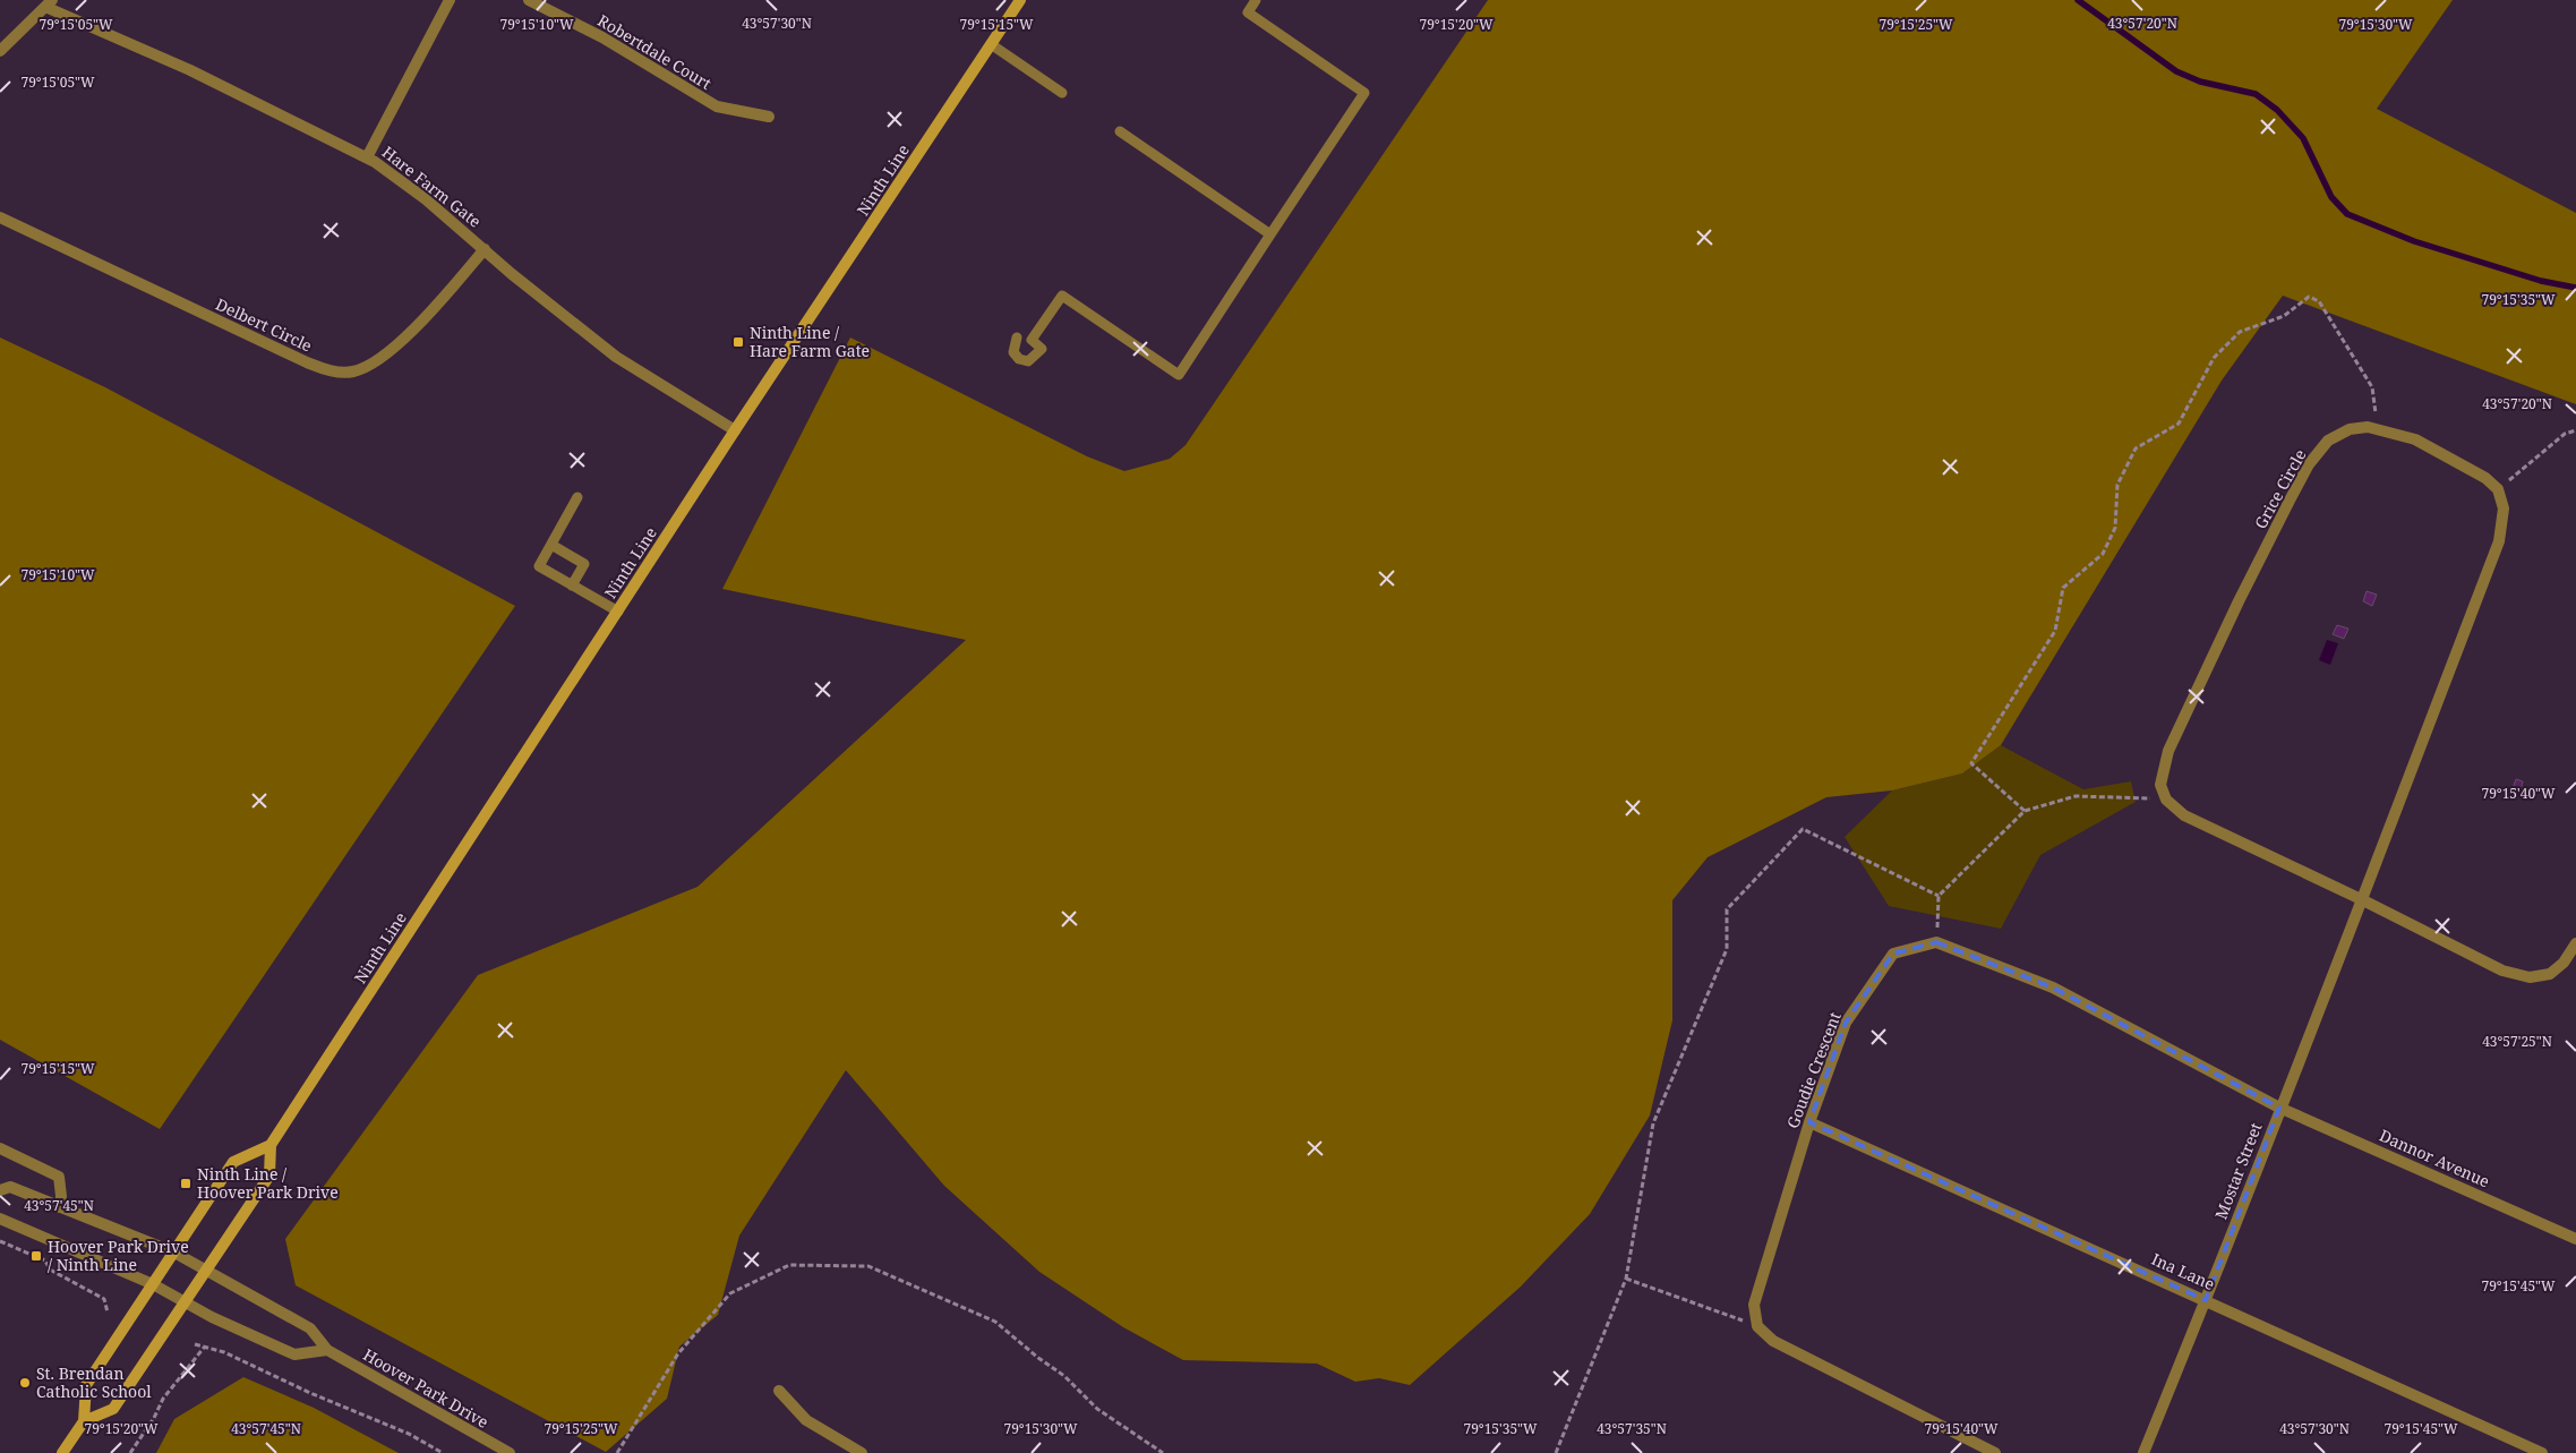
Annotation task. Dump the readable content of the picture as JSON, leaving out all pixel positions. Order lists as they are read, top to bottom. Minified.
{"streets":{"main road":["Ninth Line"],"street":["Robertdale Court","Hare Farm Gate","Delbert Circle","Grice Circle","Goudie Crescent","Dannor Avenue","Mostar Street","Ina Lane","Hoover Park Drive"]},"crossings":[["Ninth Line","Hare Farm Gate"],["Hare Farm Gate","Delbert Circle"],["Goudie Crescent","Ina Lane"],["Dannor Avenue","Mostar Street"],["Mostar Street","Ina Lane"]],"places":{"transit":["Ninth Line / Hare Farm Gate","Ninth Line / Hoover Park Drive","Hoover Park Drive / Ninth Line"],"other":["St. Brendan Catholic School"]},"coordinates":["43°57'30\"N","43°57'20\"N","79°15'05\"W","79°15'10\"W","79°15'15\"W","79°15'20\"W","79°15'25\"W","79°15'30\"W","79°15'35\"W","79°15'40\"W","43°57'25\"N","43°57'45\"N","79°15'45\"W","43°57'35\"N"]}
